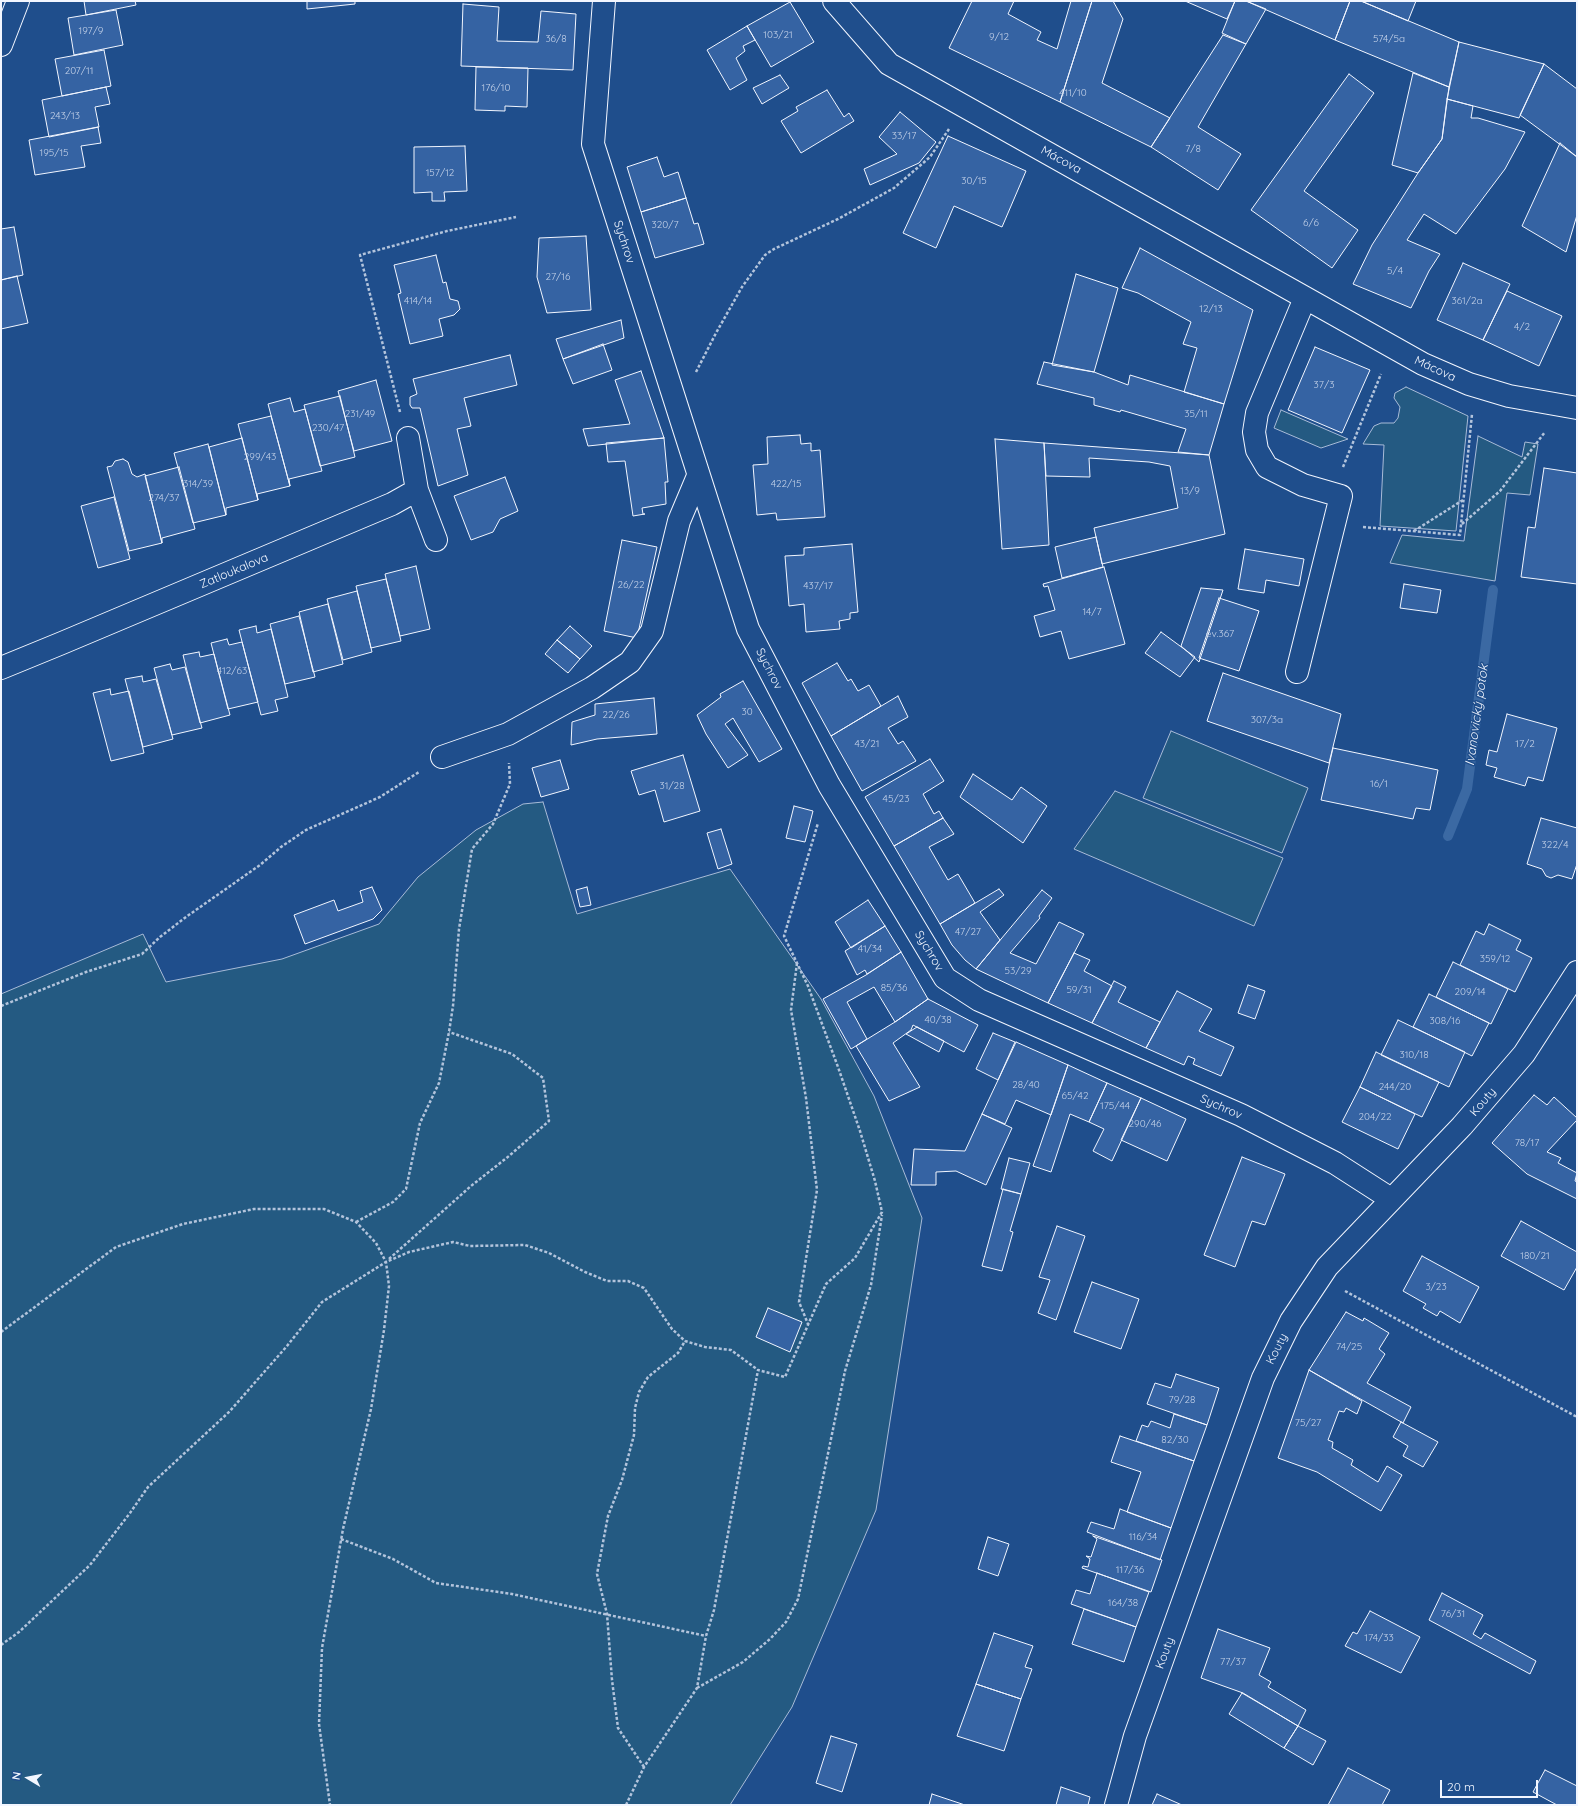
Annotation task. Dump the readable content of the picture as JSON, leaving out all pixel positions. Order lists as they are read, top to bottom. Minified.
{"streets":{"street":["Mácova","Sychrov","Zatloukalova","Kouty"]},"crossings":[["Sychrov","Kouty"]],"water":["Ivanovický potok"],"house_numbers":["197/9","103/21","9/12","36/8","574/5a","207/11","176/10","411/10","243/13","33/17","7/8","195/15","157/12","30/15","6/6","320/7","5/4","27/16","414/14","361/2a","12/13","4/2","37/3","231/49","35/11","230/47","299/43","314/39","422/15","13/9","274/37","26/22","437/17","14/7","ev.367","412/63","30","22/26","307/3a","43/21","17/2","16/1","31/28","45/23","322/4","47/27","41/34","359/12","53/29","85/36","59/31","209/14","40/38","308/16","310/18","28/40","244/20","65/42","175/44","204/22","290/46","78/17","180/21","3/23","74/25","79/28","75/27","82/30","116/34","117/36","164/38","76/31","174/33","77/37"],"scale_bar":"20 m","north":"left"}
